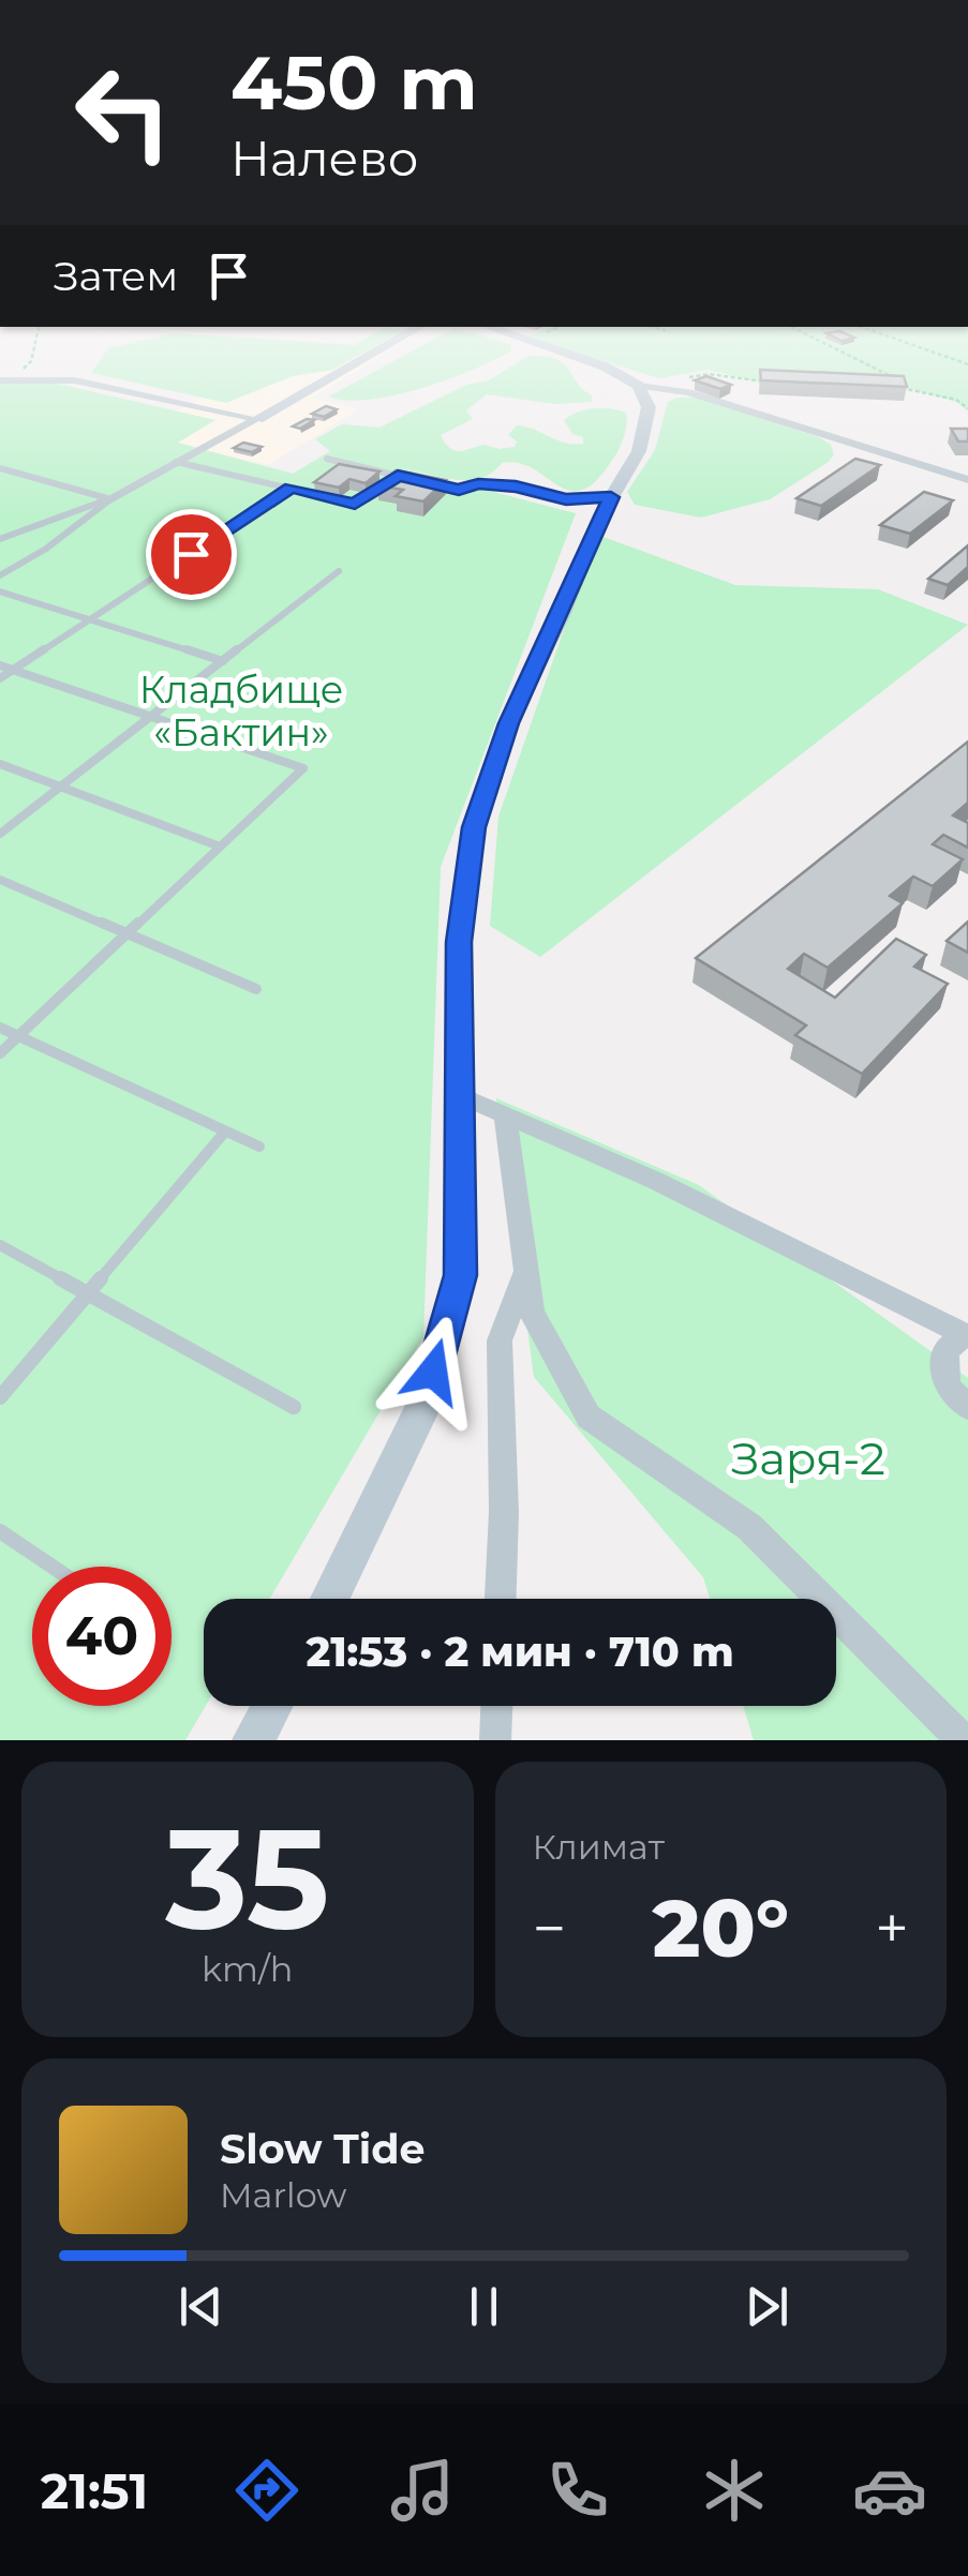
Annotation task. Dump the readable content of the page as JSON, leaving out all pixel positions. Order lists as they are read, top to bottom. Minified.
{"parks":["Кладбище «Бактин»","Заря-2"],"page":{"turn":["450 m","Налево"],"then":"Затем","limit":"40","trip":"21:53 · 2 мин · 710 m","tile":[["35","km/h"],"Климат"],"heat":["−","20°","+"],"song":["Slow Tide","Marlow"],"tabs":"21:51"}}
